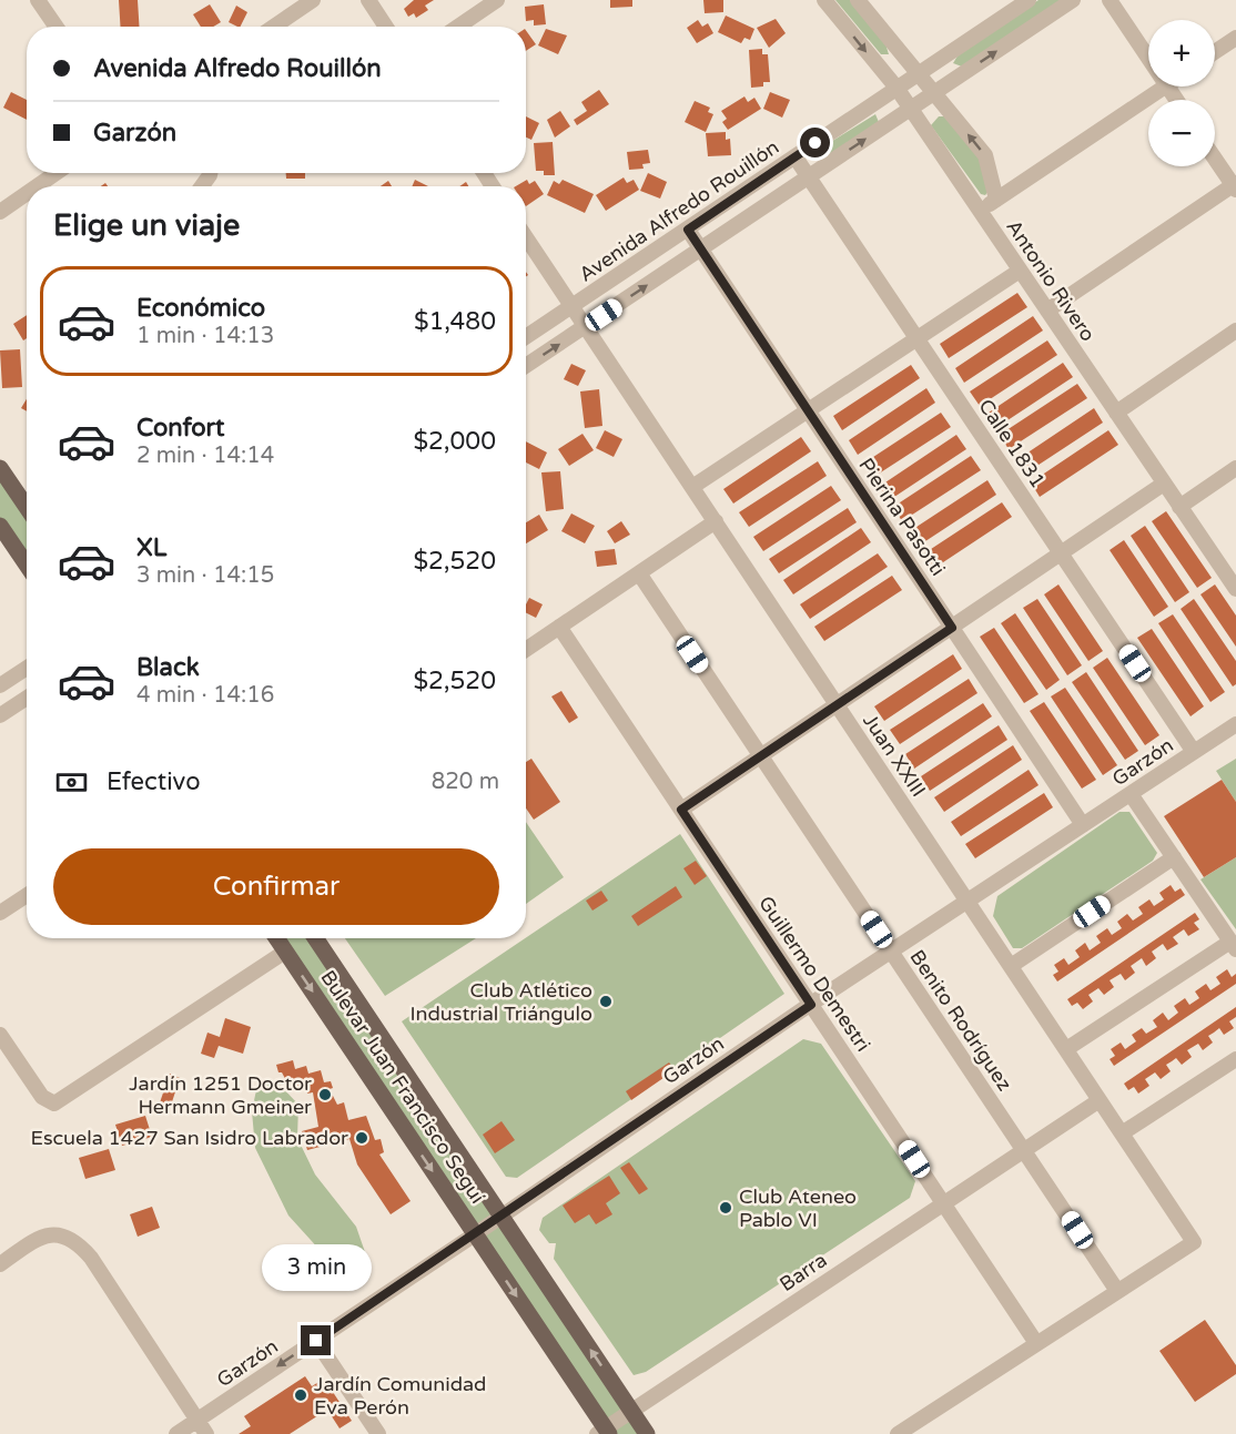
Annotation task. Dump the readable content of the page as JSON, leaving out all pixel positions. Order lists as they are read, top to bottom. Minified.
{"streets":{"main road":["Bulevar Juan Francisco Seguí"],"street":["Avenida Alfredo Rouillón","Antonio Rivero","Calle 1831","Pierina Pasotti","Juan XXIII","Garzón","Guillermo Demestri","Benito Rodríguez","Barra"]},"crossings":[["Avenida Alfredo Rouillón","Antonio Rivero"],["Avenida Alfredo Rouillón","Calle 1831"],["Avenida Alfredo Rouillón","Pierina Pasotti"],["Avenida Alfredo Rouillón","Juan XXIII"],["Calle 1831","Garzón"],["Pierina Pasotti","Garzón"],["Juan XXIII","Garzón"],["Juan XXIII","Benito Rodríguez"],["Juan XXIII","Barra"],["Garzón","Guillermo Demestri"],["Garzón","Benito Rodríguez"],["Garzón","Bulevar Juan Francisco Seguí"],["Guillermo Demestri","Barra"],["Benito Rodríguez","Barra"],["Bulevar Juan Francisco Seguí","Barra"]],"places":["Club Atlético Industrial Triángulo","Jardín 1251 Doctor Hermann Gmeiner","Escuela 1427 San Isidro Labrador","Club Ateneo Pablo VI","Jardín Comunidad Eva Perón"],"page":{"map_buttons":["+","−"],"banner":["Avenida Alfredo Rouillón","Garzón"],"heading":"Elige un viaje","list":[{"name":"Económico","note":"1 min · 14:13","value":"$1,480"},{"name":"Confort","note":"2 min · 14:14","value":"$2,000"},{"name":"XL","note":"3 min · 14:15","value":"$2,520"},{"name":"Black","note":"4 min · 14:16","value":"$2,520"}],"pay":["Efectivo","820 m"],"buttons":"Confirmar","bubble":"3 min"}}
